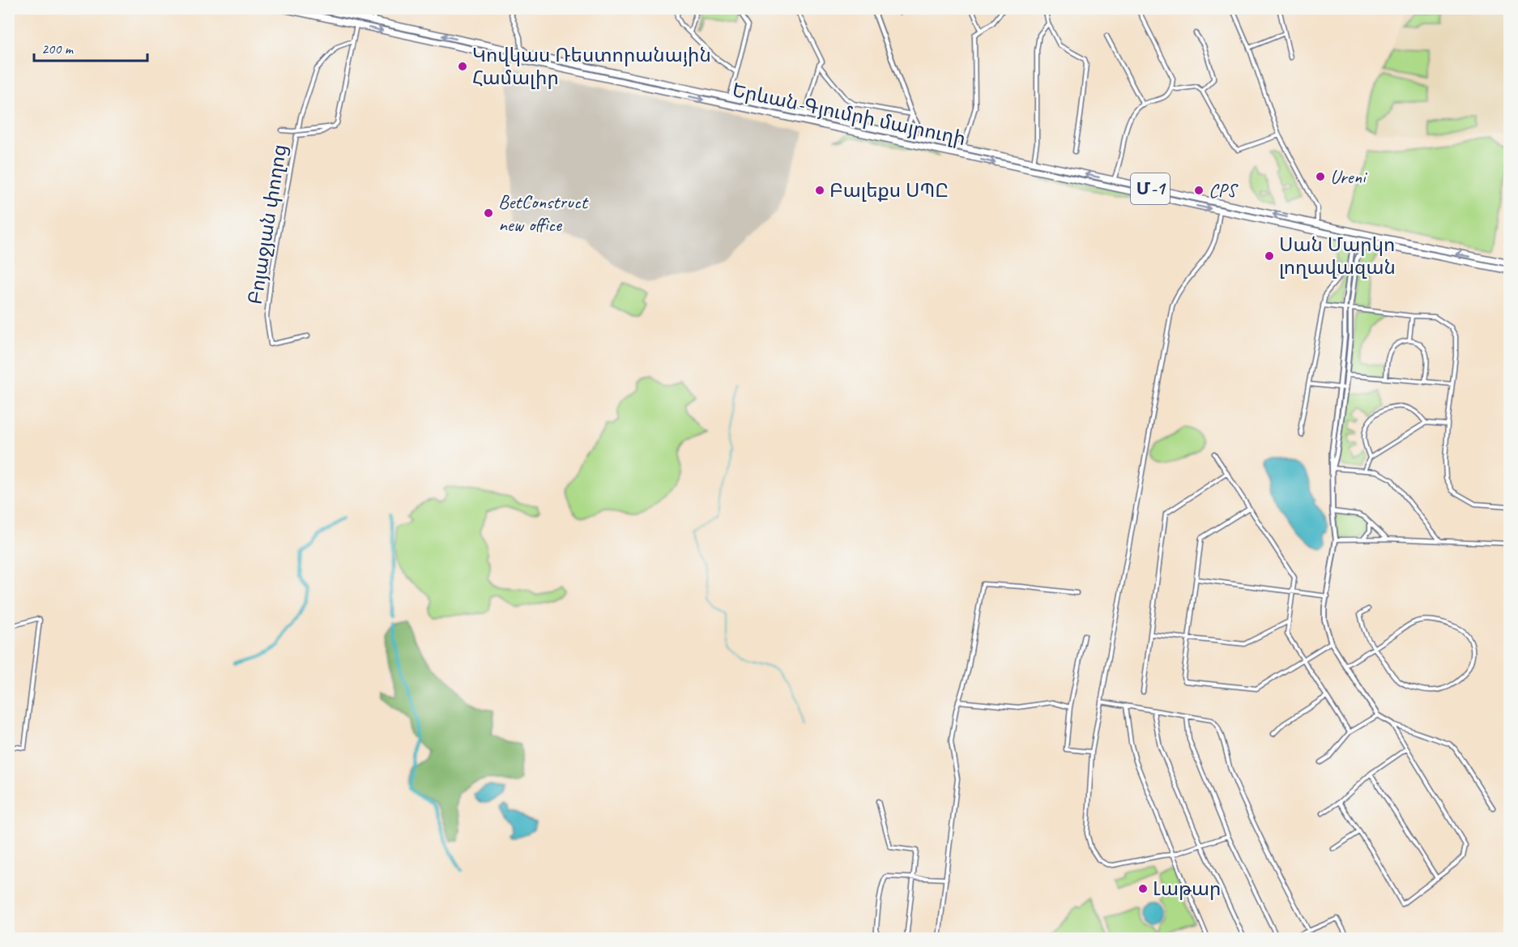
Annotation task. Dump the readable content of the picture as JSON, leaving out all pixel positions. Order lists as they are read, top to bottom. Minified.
{"streets":{"highway":["Երևան-Գյումրի մայրուղի","Մ-1"],"street":["Բոյաջյան փողոց"]},"crossings":[["Երևան-Գյումրի մայրուղի","Մ-1"]],"places":["Կովկաս Ռեստորանային Համալիր","Ureni","Բալեքս ՍՊԸ","CPS","BetConstruct new office","Սան Մարկո լողավազան","Լաթար"],"scale_bar":"200 m"}
